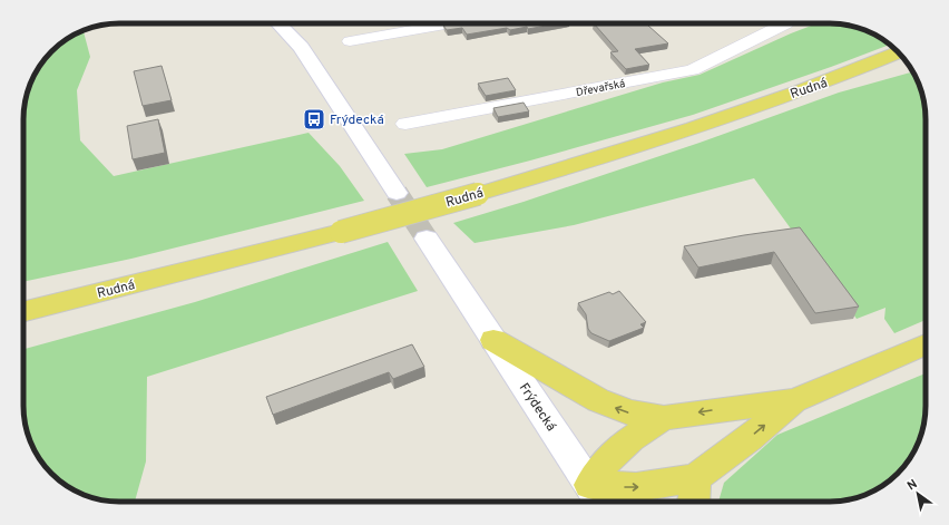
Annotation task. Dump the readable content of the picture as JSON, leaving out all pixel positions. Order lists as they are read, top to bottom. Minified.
{"streets":{"main road":["Rudná","Frýdecká"],"street":["Dřevařská"]},"places":{"bus stop":["Frýdecká"]},"north":"top left"}
